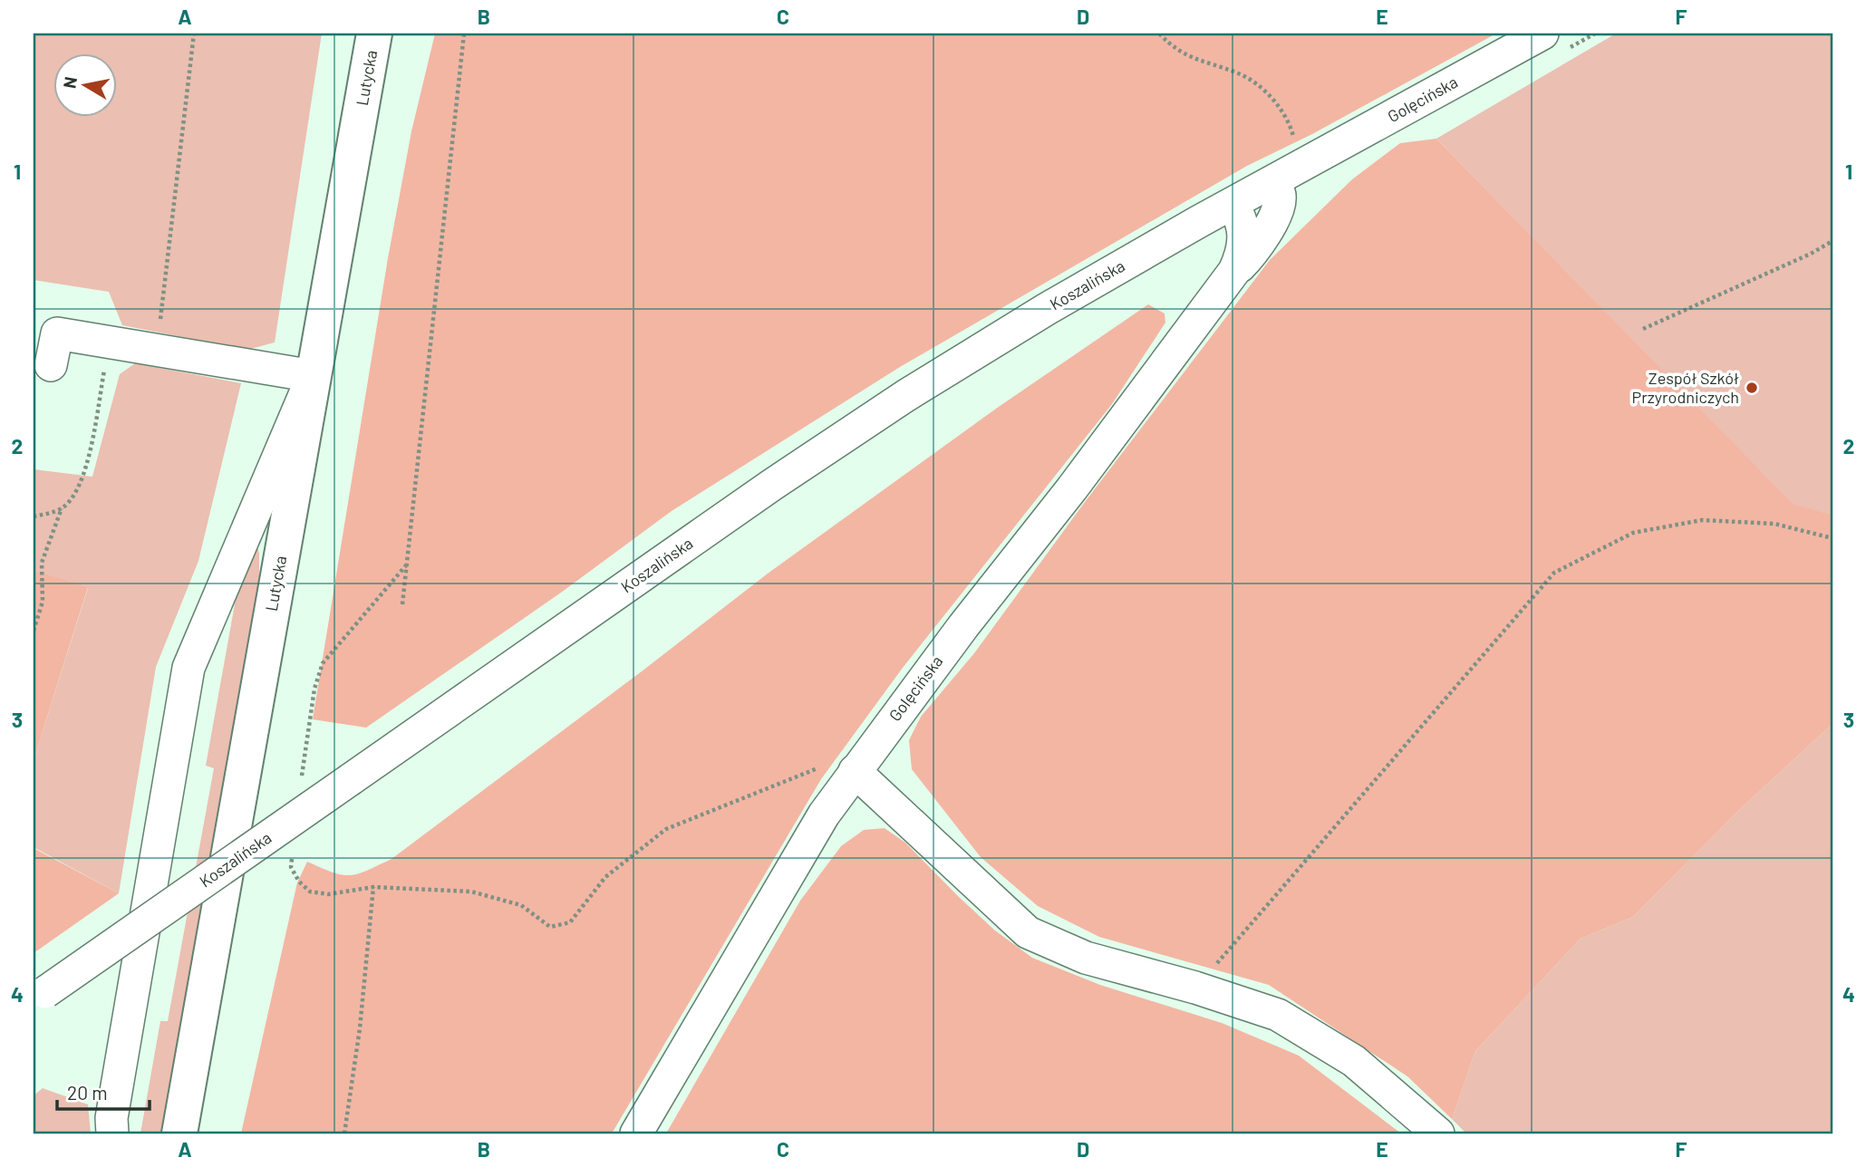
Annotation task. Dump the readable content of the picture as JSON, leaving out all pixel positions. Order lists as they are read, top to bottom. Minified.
{"streets":{"main road":["Lutycka"],"street":["Golęcińska","Koszalińska"]},"crossings":[["Golęcińska","Koszalińska"]],"places":["Zespół Szkół Przyrodniczych"],"scale_bar":"20 m","north":"left","grid":{"columns":["A","B","C","D","E","F"],"rows":["1","2","3","4"]}}
